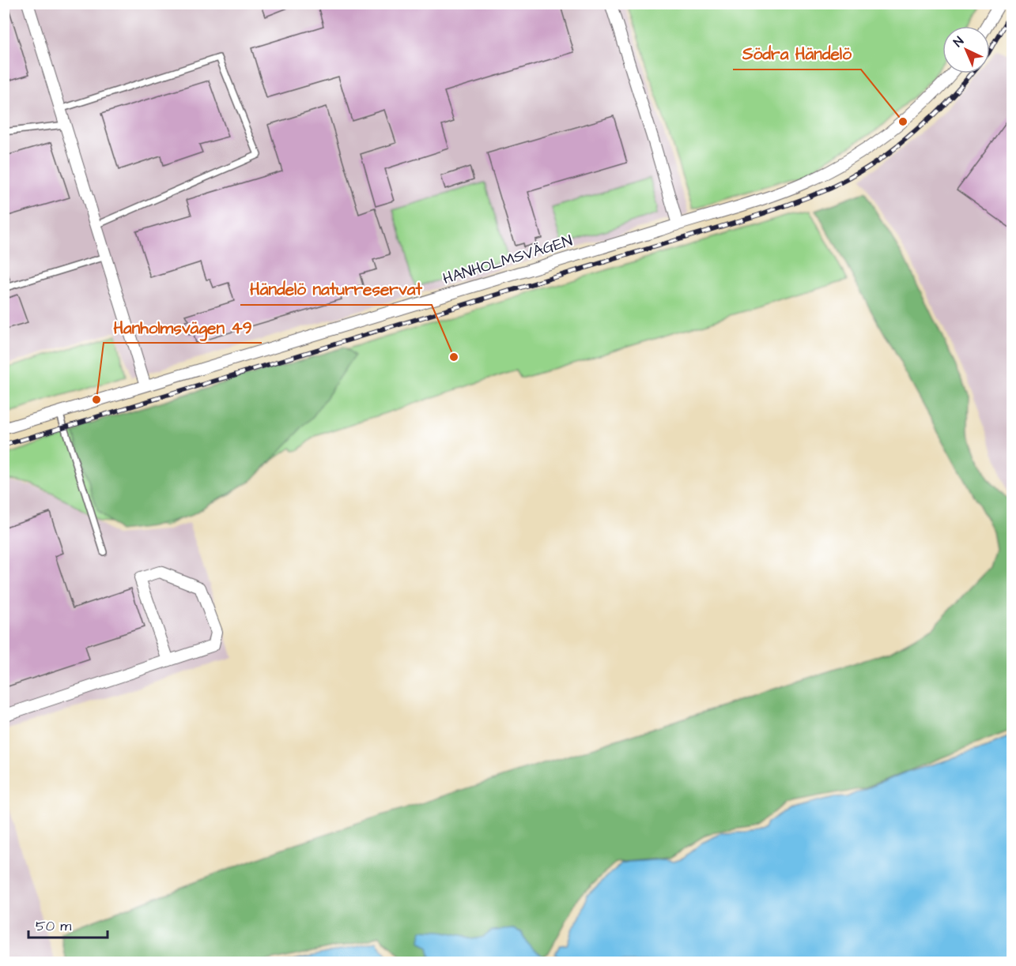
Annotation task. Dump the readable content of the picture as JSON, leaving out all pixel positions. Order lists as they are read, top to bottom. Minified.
{"streets":{"street":["HANHOLMSVÄGEN"]},"places":["Södra Händelö","Händelö naturreservat","Hanholmsvägen 49"],"scale_bar":"50 m","north":"top left"}
